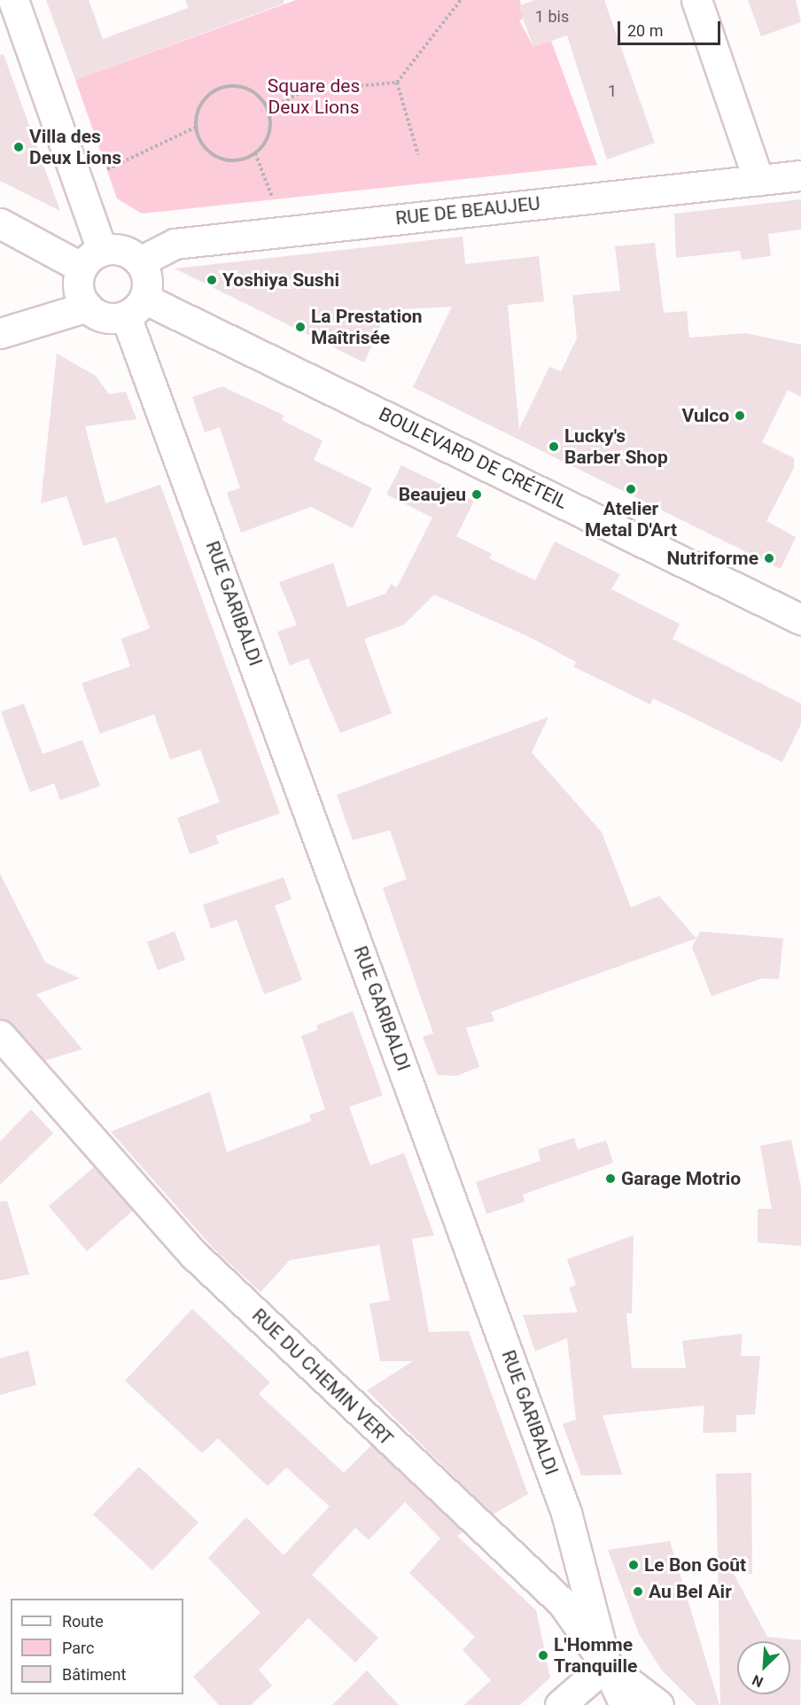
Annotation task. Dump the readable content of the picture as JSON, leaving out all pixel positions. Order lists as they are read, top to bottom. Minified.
{"streets":{"street":["RUE DE BEAUJEU","BOULEVARD DE CRÉTEIL","RUE GARIBALDI","RUE DU CHEMIN VERT"]},"crossings":[["RUE DE BEAUJEU","BOULEVARD DE CRÉTEIL"],["RUE DE BEAUJEU","RUE GARIBALDI"],["BOULEVARD DE CRÉTEIL","RUE GARIBALDI"],["RUE GARIBALDI","RUE DU CHEMIN VERT"]],"parks":["Square des Deux Lions"],"places":["Villa des Deux Lions","Yoshiya Sushi","La Prestation Maîtrisée","Vulco","Lucky's Barber Shop","Atelier Metal D'Art","Beaujeu","Nutriforme","Garage Motrio","Le Bon Goût","Au Bel Air","L'Homme Tranquille"],"house_numbers":["1 bis","1"],"legend":["Route","Parc","Bâtiment"],"scale_bar":"20 m","north":"bottom left"}
